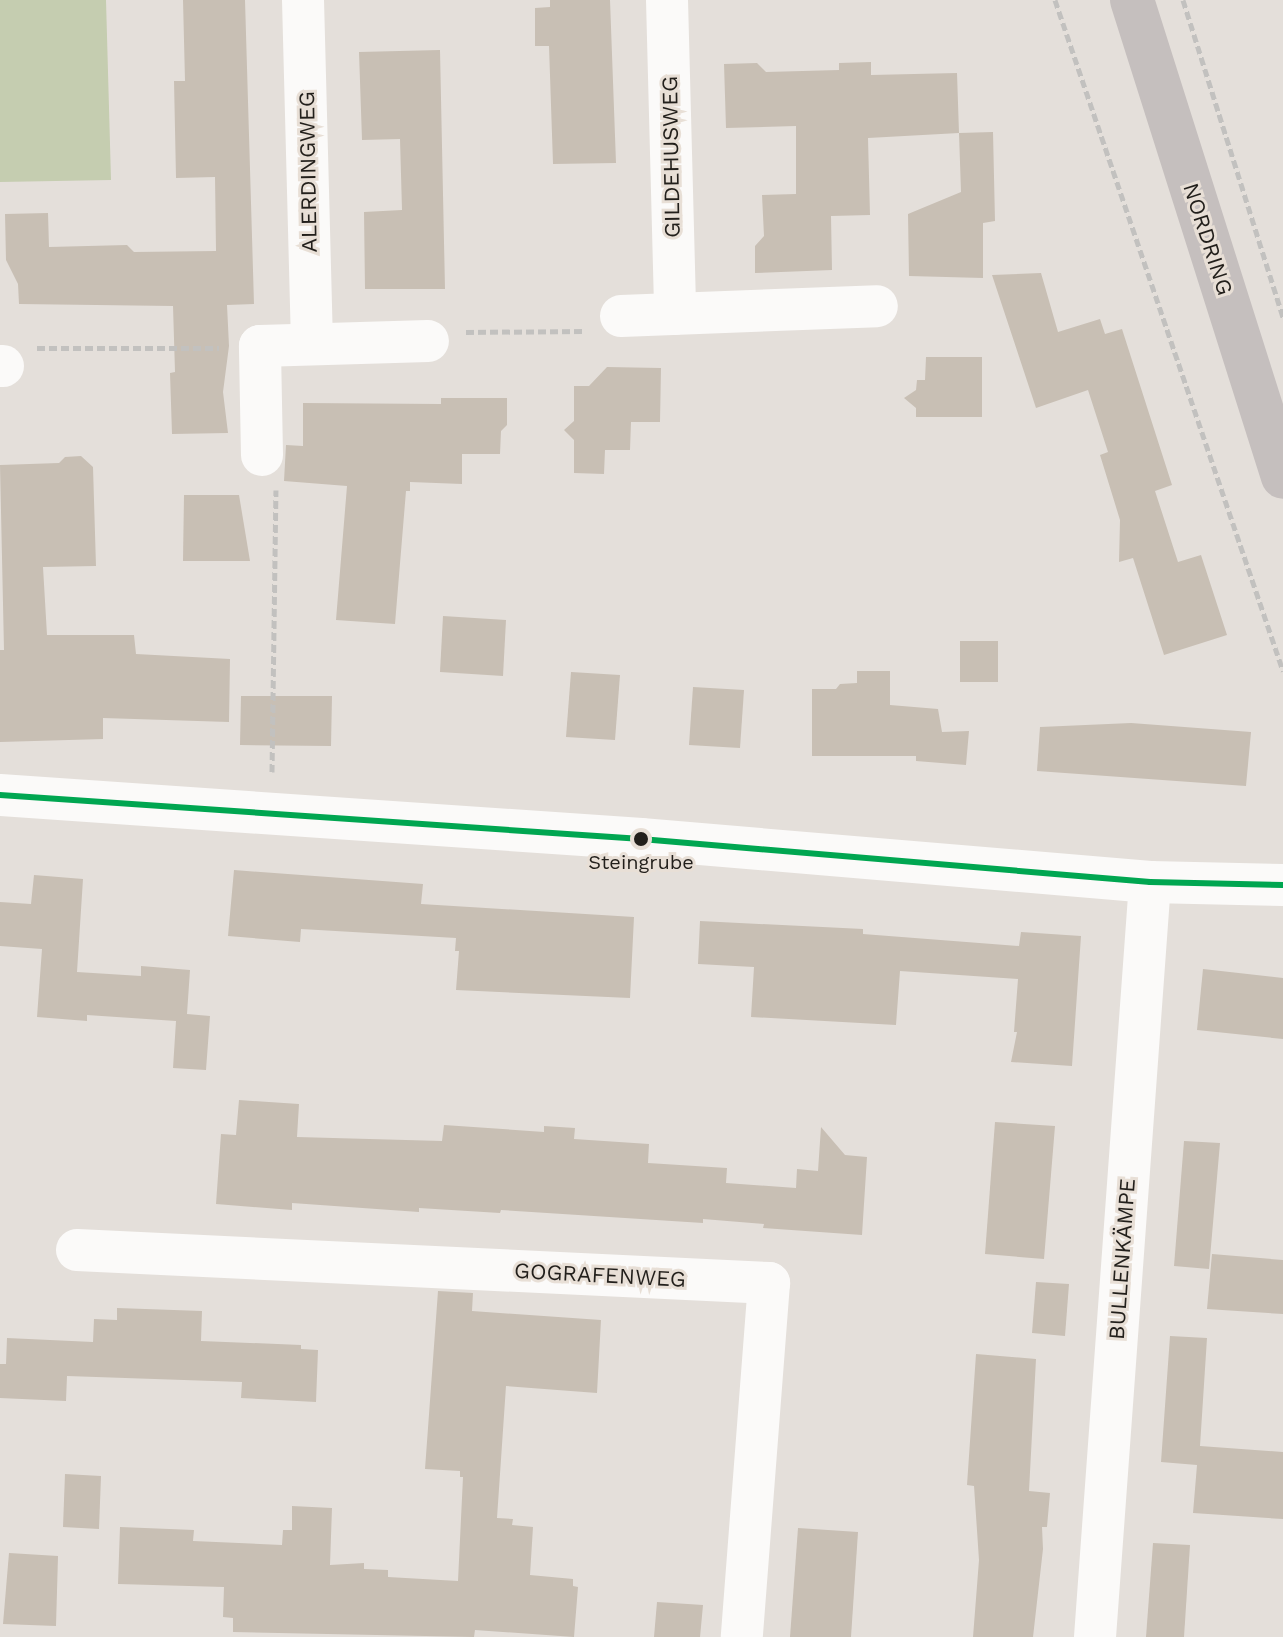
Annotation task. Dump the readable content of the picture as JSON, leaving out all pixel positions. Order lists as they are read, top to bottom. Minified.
{"streets":{"main road":["NORDRING"],"street":["GILDEHUSWEG","ALERDINGWEG","BULLENKÄMPE","GOGRAFENWEG"]},"places":["Steingrube"]}
